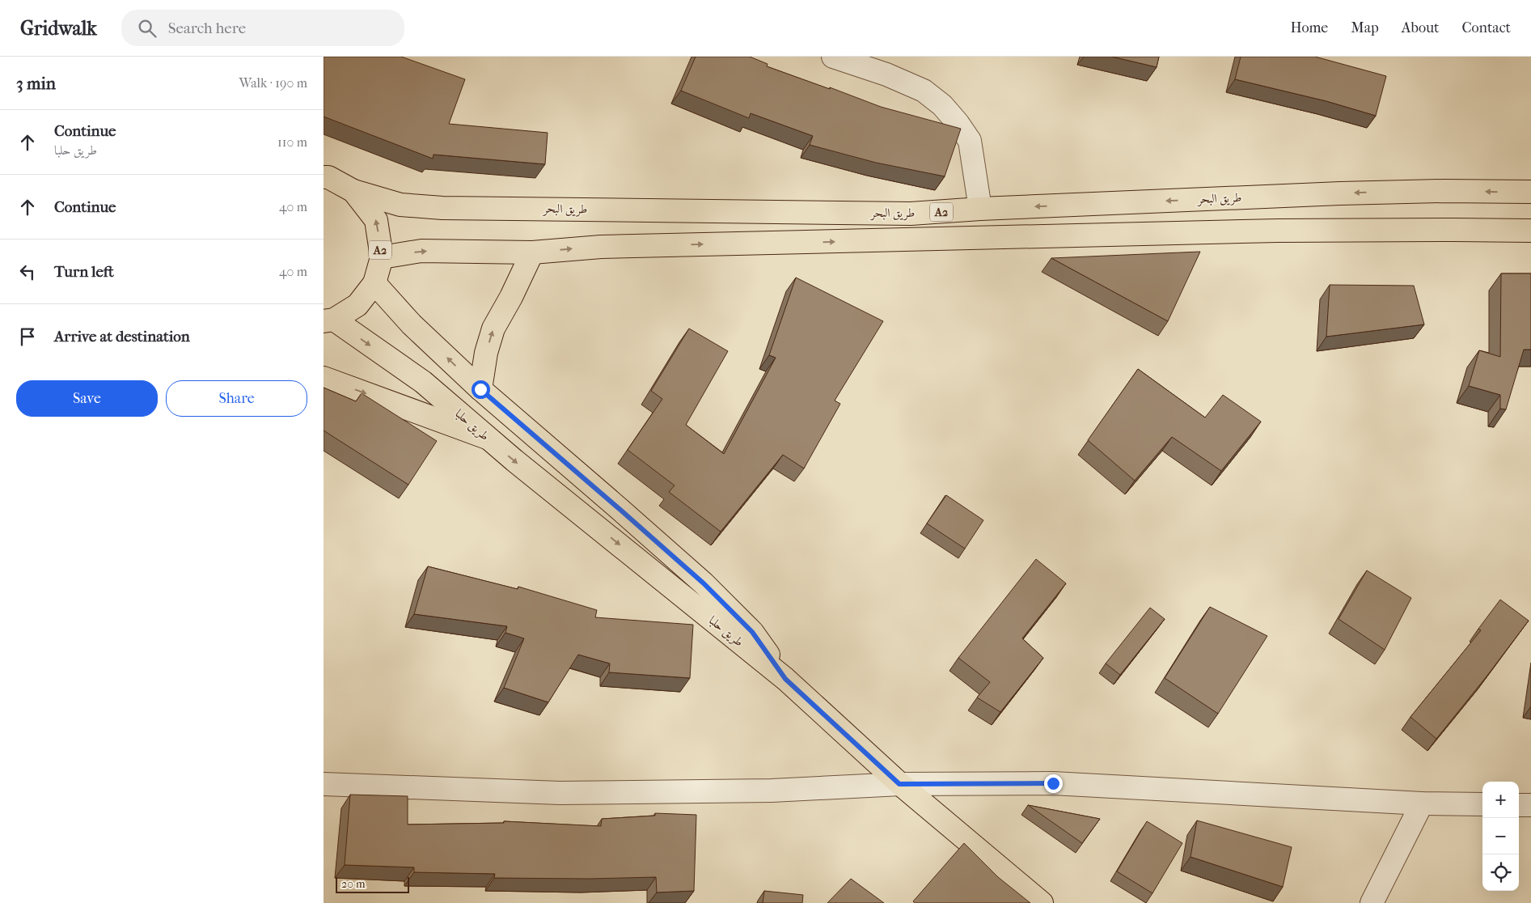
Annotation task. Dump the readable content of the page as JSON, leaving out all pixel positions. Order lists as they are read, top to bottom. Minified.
{"streets":{"main road":["طريق البحر","A2","طريق حلبا"]},"crossings":[["طريق البحر","A2"],["A2","طريق حلبا"]],"scale_bar":"20 m","page":{"header":"Gridwalk","search":"Search here","nav":["Home","Map","About","Contact"],"heading":["3 min","Walk · 190 m"],"list":[["Continue","طريق حلبا","110 m"],["Continue","40 m"],["Turn left","40 m"],"Arrive at destination"],"buttons":["Save","Share"],"map_buttons":["+","−"],"scale":"20 m"}}
